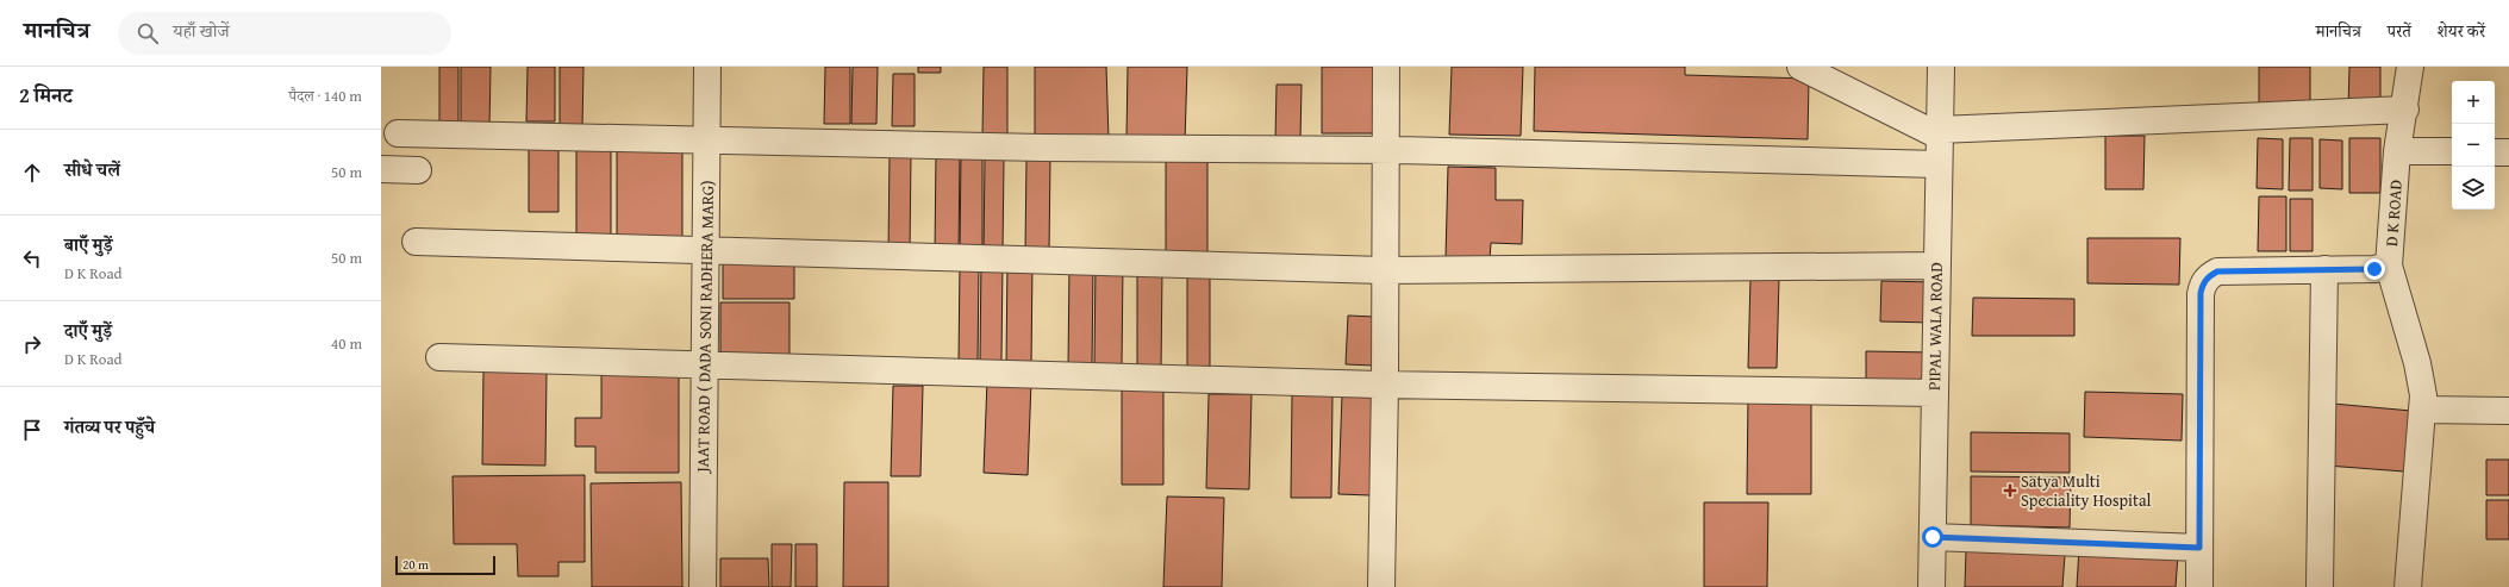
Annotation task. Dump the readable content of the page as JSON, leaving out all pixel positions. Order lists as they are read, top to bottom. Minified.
{"streets":{"street":["D K ROAD","JAAT ROAD ( DADA SONI RADHERA MARG)","PIPAL WALA ROAD"]},"places":{"health":["Satya Multi Speciality Hospital"]},"scale_bar":"20 m","page":{"header":"मानचित्र","search":"यहाँ खोजें","nav":["मानचित्र","परतें","शेयर करें"],"heading":["2 मिनट","पैदल · 140 m"],"map_buttons":["+","−"],"list":[["सीधे चलें","50 m"],["बाएँ मुड़ें","D K Road","50 m"],["दाएँ मुड़ें","D K Road","40 m"],"गंतव्य पर पहुँचे"],"scale":"20 m"}}
